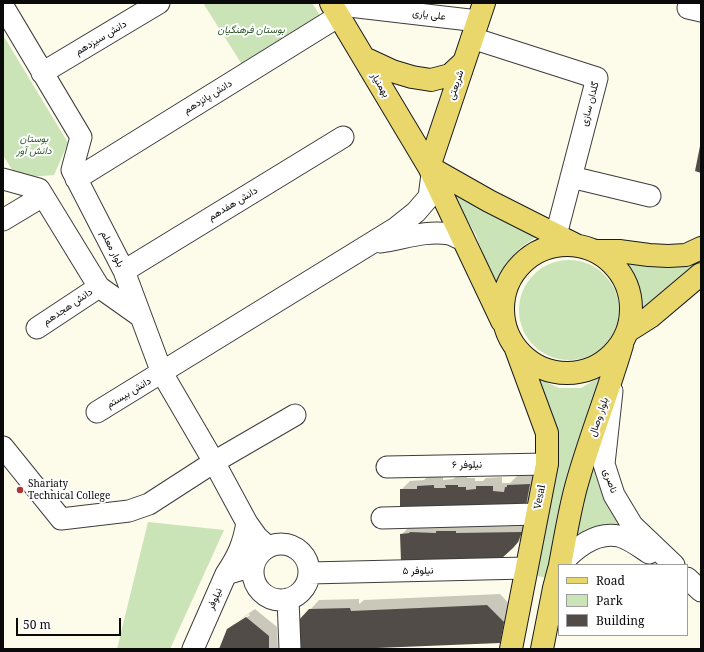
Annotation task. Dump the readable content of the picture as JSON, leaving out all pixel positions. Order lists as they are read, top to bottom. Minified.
{"streets":{"main road":["بهمنیار","شریعتی","Vesal"],"street":["علی یاری","دانش سیزدهم","دانش پانزدهم","گلدان سازی","دانش هفدهم","بلوار معلم","دانش هجدهم","دانش بیستم","نیلوفر ۶","ناصری","نیلوفر ۵","نيلوفر"]},"crossings":[["علی یاری","بهمنیار"],["علی یاری","شریعتی"],["علی یاری","دانش پانزدهم"],["علی یاری","گلدان سازی"],["دانش سیزدهم","بلوار معلم"],["بهمنیار","شریعتی"],["بهمنیار","دانش پانزدهم"],["بهمنیار","دانش بیستم"],["بهمنیار","Vesal"],["شریعتی","گلدان سازی"],["شریعتی","دانش بیستم"],["دانش پانزدهم","بلوار معلم"],["دانش هفدهم","بلوار معلم"],["بلوار معلم","دانش بیستم"],["بلوار معلم","نیلوفر ۵"],["بلوار معلم","نيلوفر"],["نیلوفر ۶","Vesal"],["Vesal","نیلوفر ۵"]],"parks":["بوستان فرهنگیان","بوستان دانش آور"],"places":["Shariaty Technical College"],"legend":["Road","Park","Building"],"scale_bar":"50 m"}
